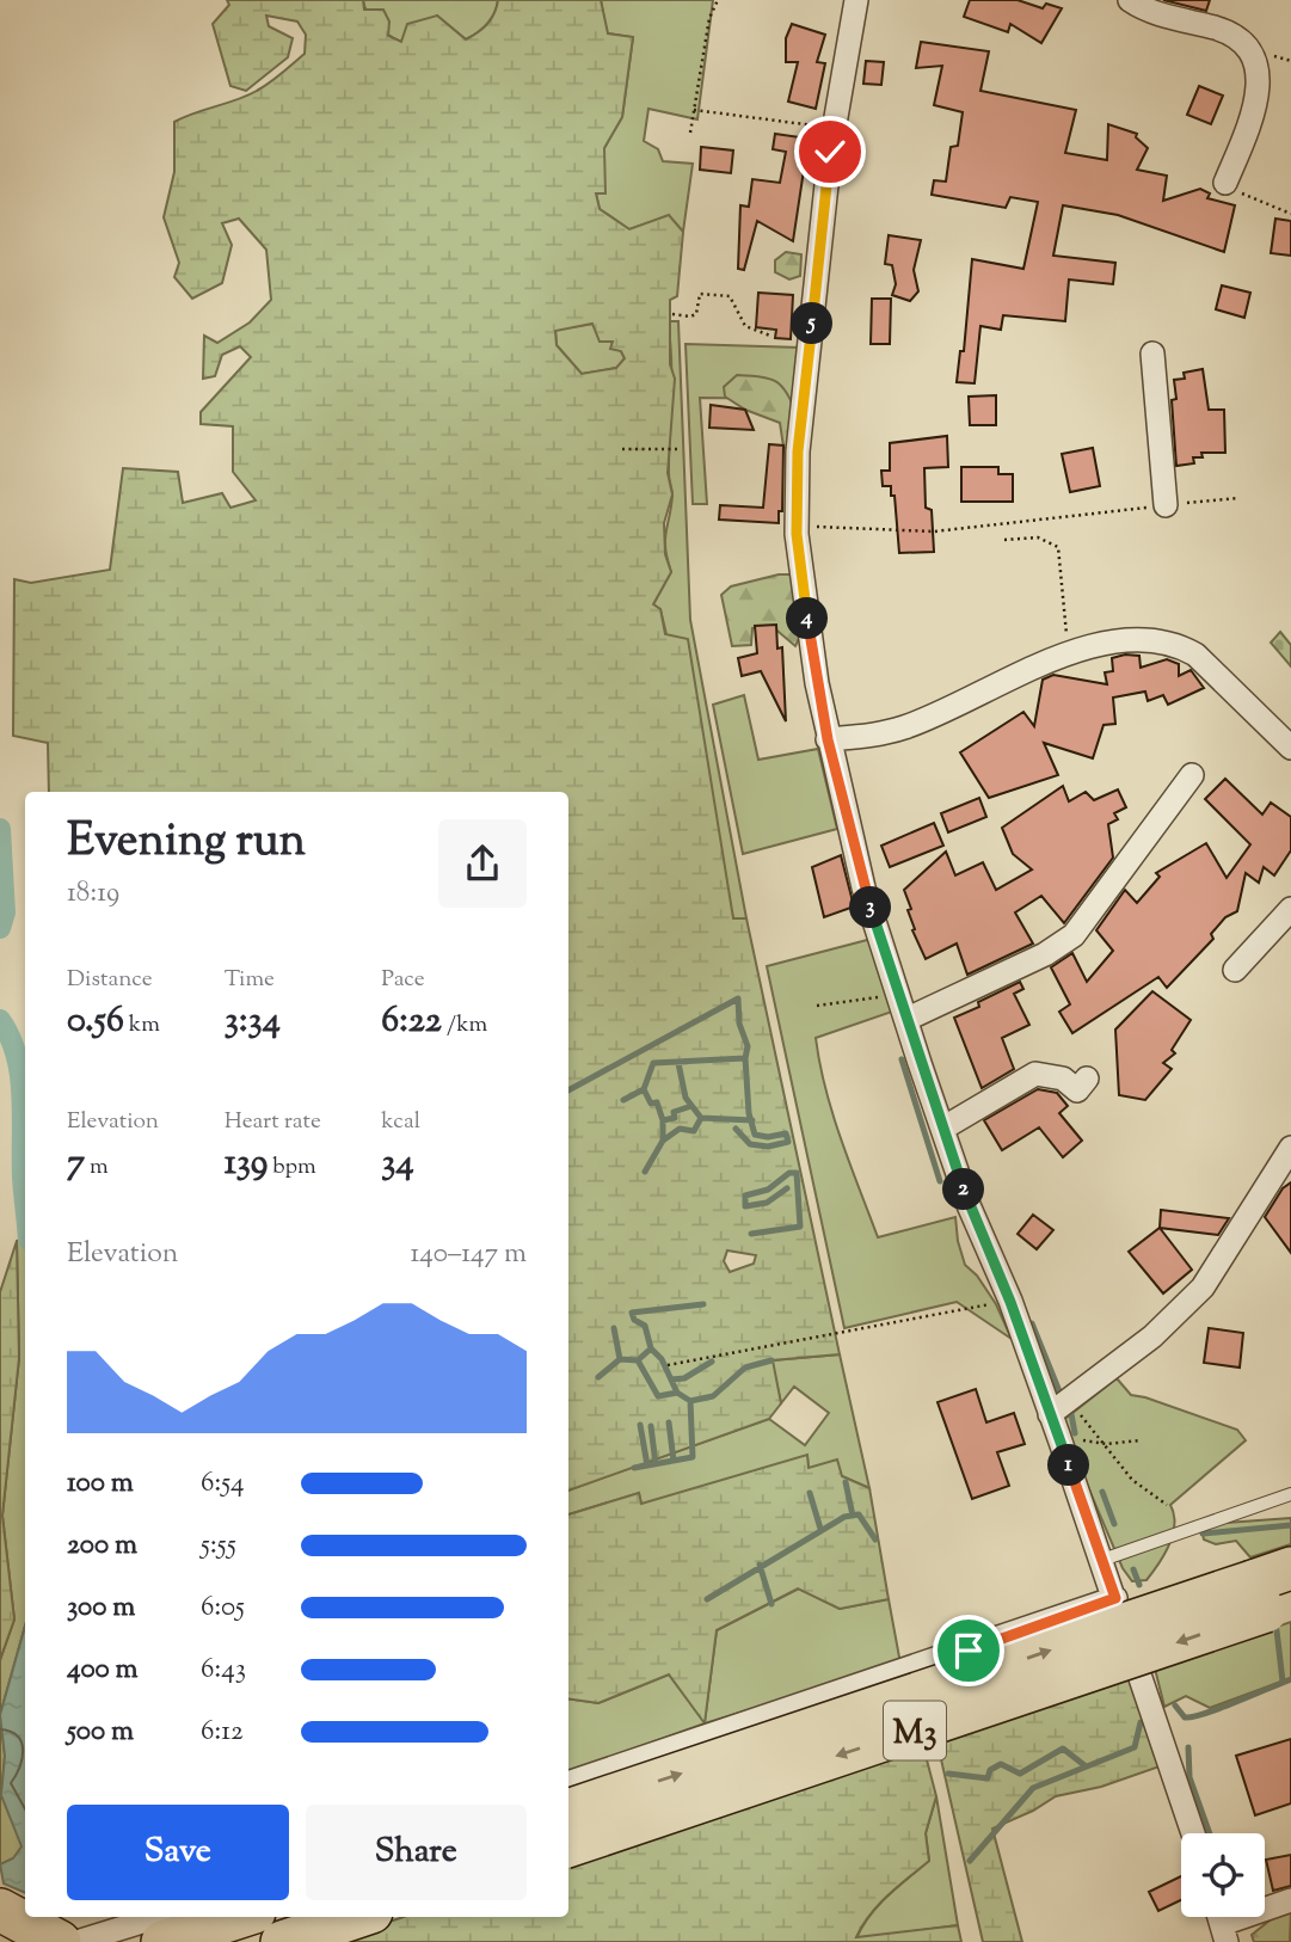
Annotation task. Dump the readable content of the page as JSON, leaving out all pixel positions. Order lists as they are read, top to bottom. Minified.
{"streets":{"highway":["M3"]},"page":{"pins":["5","4","3","2","1"],"heading":["Evening run","18:19"],"stats":[["Distance","0.56 km"],["Time","3:34"],["Pace","6:22 /km"],["Elevation","7 m"],["Heart rate","139 bpm"],["kcal","34"]],"chart":["Elevation","140–147 m"],"list":[{"name":"100 m","note":"6:54"},{"name":"200 m","note":"5:55"},{"name":"300 m","note":"6:05"},{"name":"400 m","note":"6:43"},{"name":"500 m","note":"6:12"}],"buttons":["Save","Share"]}}
